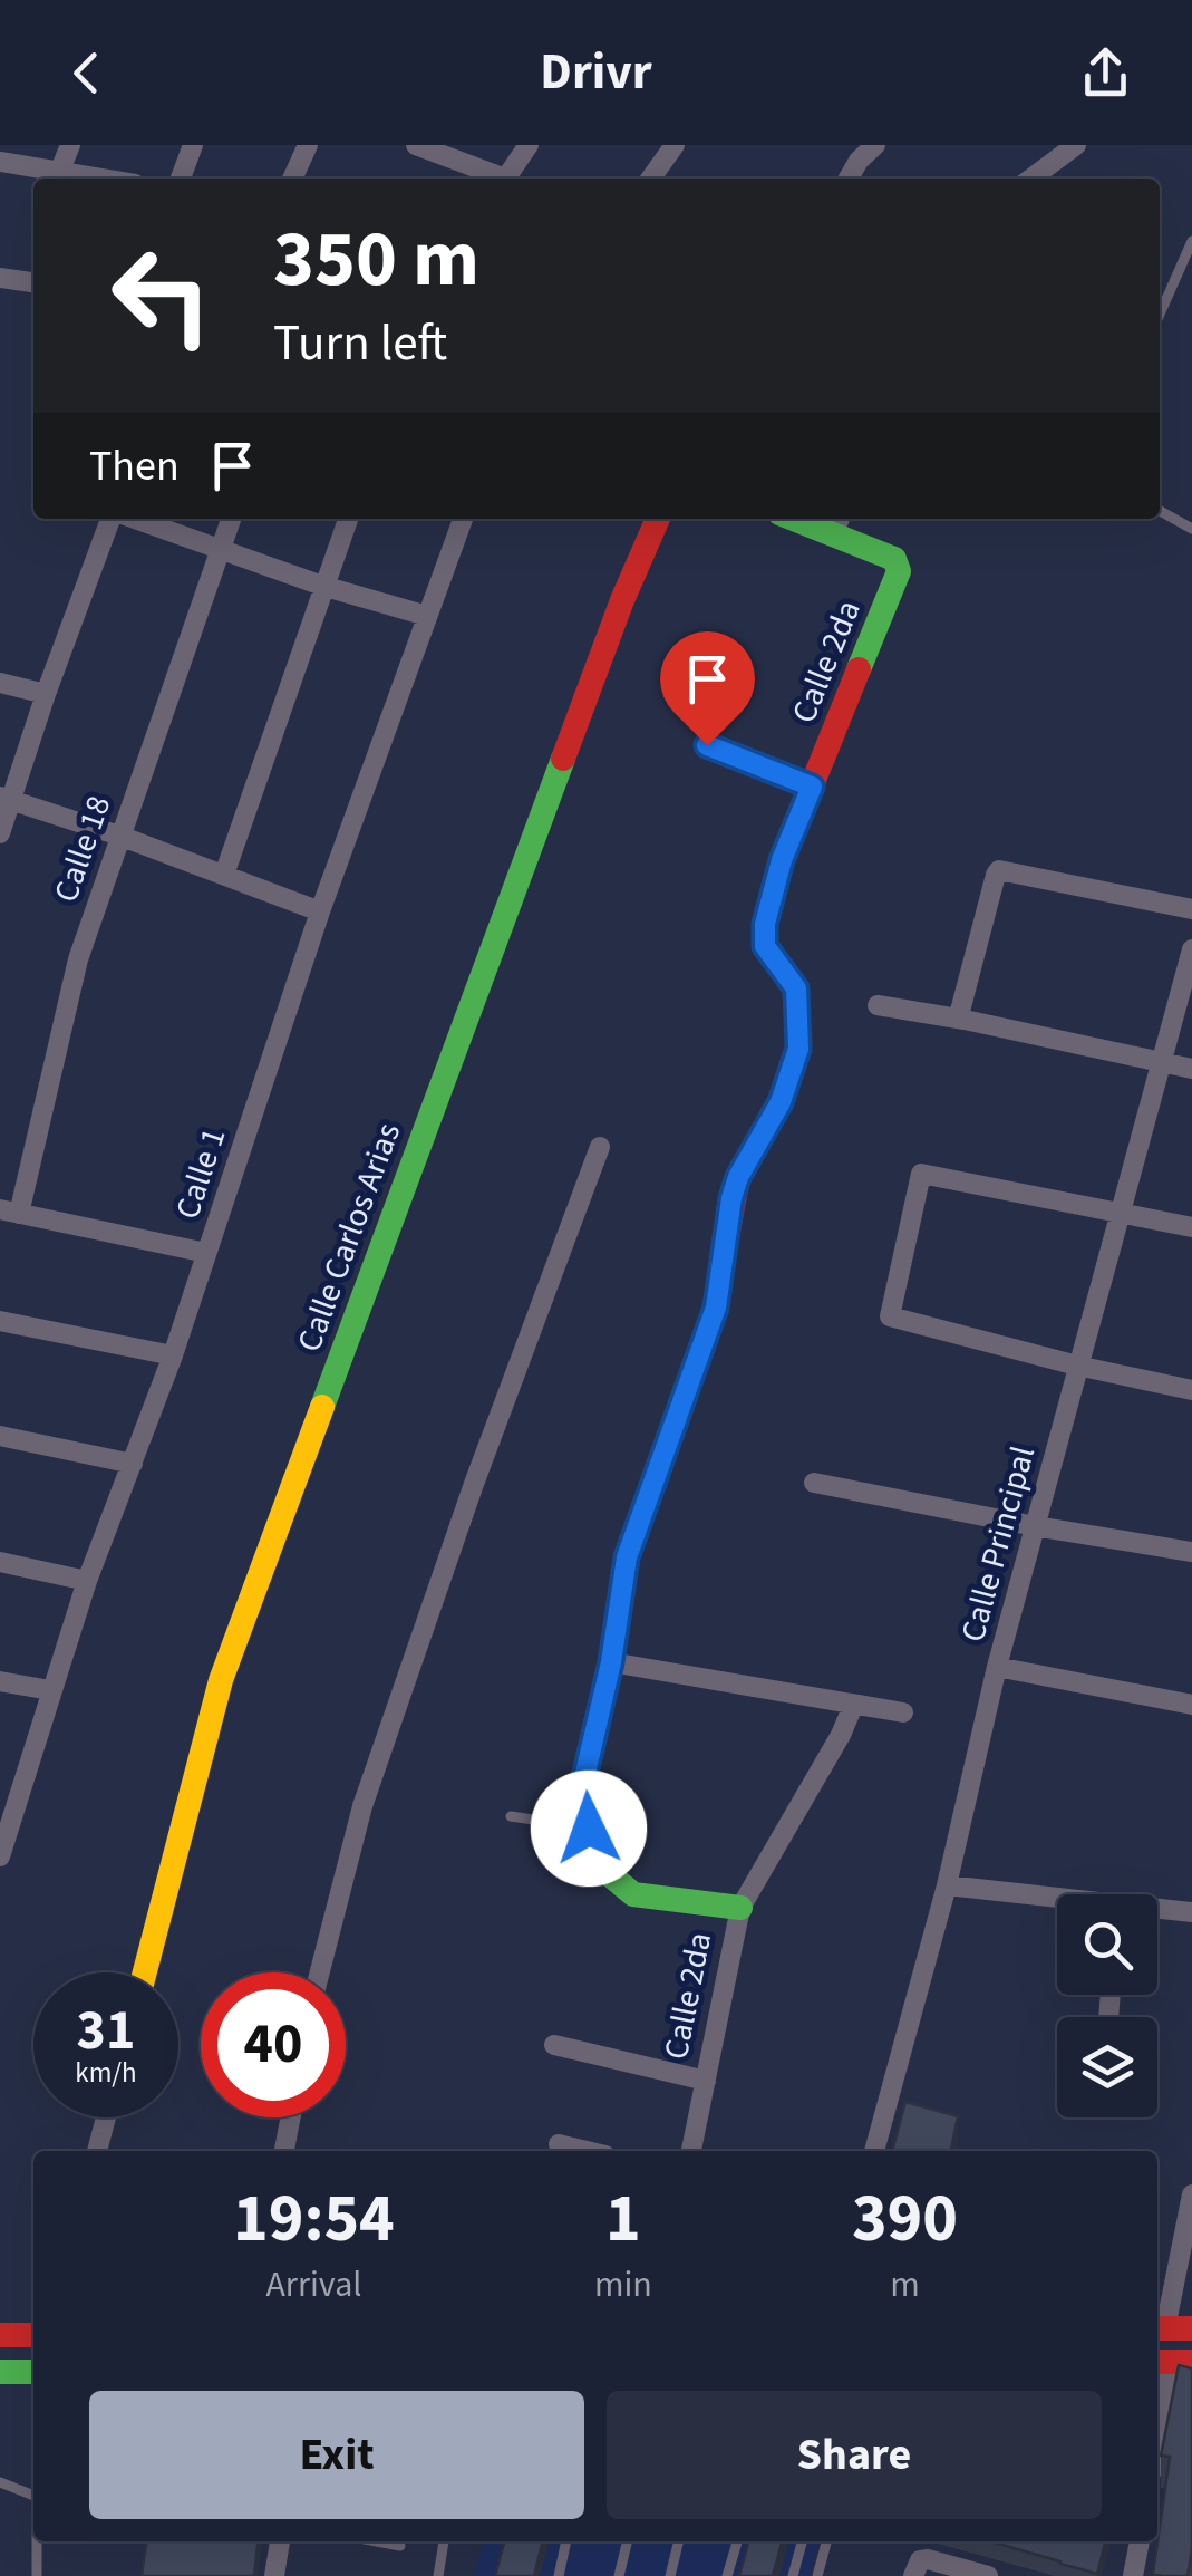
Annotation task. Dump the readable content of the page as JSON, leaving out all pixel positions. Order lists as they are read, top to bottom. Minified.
{"streets":{"street":["Calle 2da","Calle 18","Calle 1","Calle Carlos Arias","Calle Principal"]},"page":{"header":"Drivr","turn":["350 m","Turn left"],"then":"Then","speed":"31 km/h","limit":"40","eta":["19:54","Arrival","1","min","390","m"],"buttons":["Exit","Share"]}}
